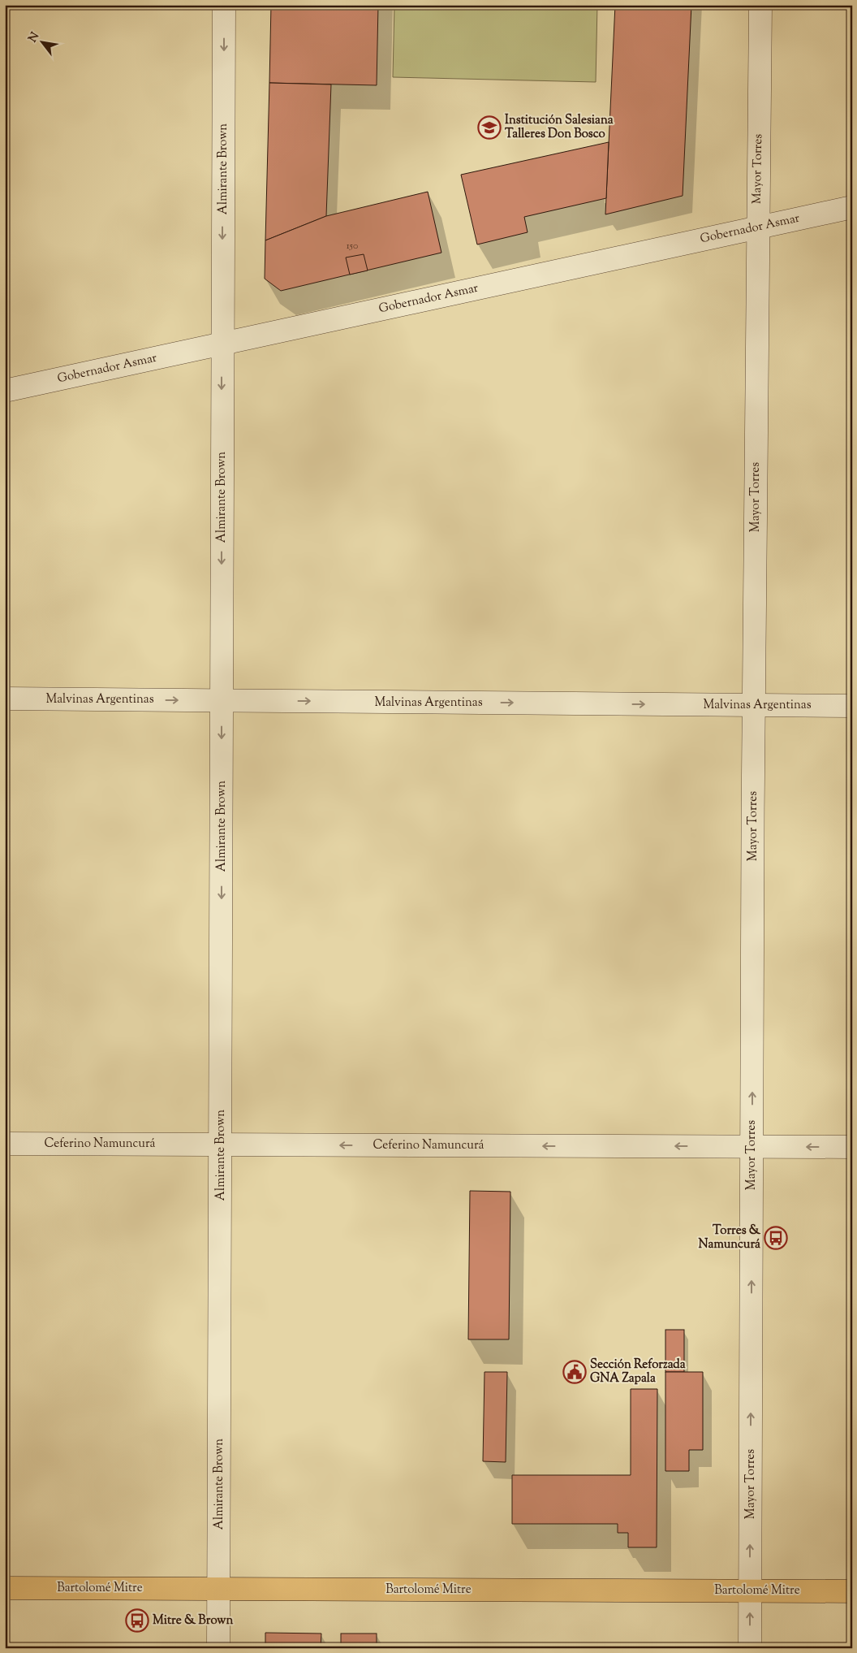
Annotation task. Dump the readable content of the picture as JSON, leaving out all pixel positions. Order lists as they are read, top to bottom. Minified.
{"streets":{"main road":["Bartolomé Mitre"],"street":["Almirante Brown","Mayor Torres","Gobernador Asmar","Malvinas Argentinas","Ceferino Namuncurá"]},"crossings":[["Almirante Brown","Gobernador Asmar"],["Almirante Brown","Malvinas Argentinas"],["Almirante Brown","Ceferino Namuncurá"],["Almirante Brown","Bartolomé Mitre"],["Mayor Torres","Gobernador Asmar"],["Mayor Torres","Malvinas Argentinas"],["Mayor Torres","Ceferino Namuncurá"],["Mayor Torres","Bartolomé Mitre"]],"one_way":["Almirante Brown","Mayor Torres","Malvinas Argentinas","Ceferino Namuncurá"],"places":{"school or university":["Institución Salesiana Talleres Don Bosco"],"bus stop":["Torres & Namuncurá","Mitre & Brown"],"public building":["Sección Reforzada GNA Zapala"]},"house_numbers":["150"],"north":"top left"}
